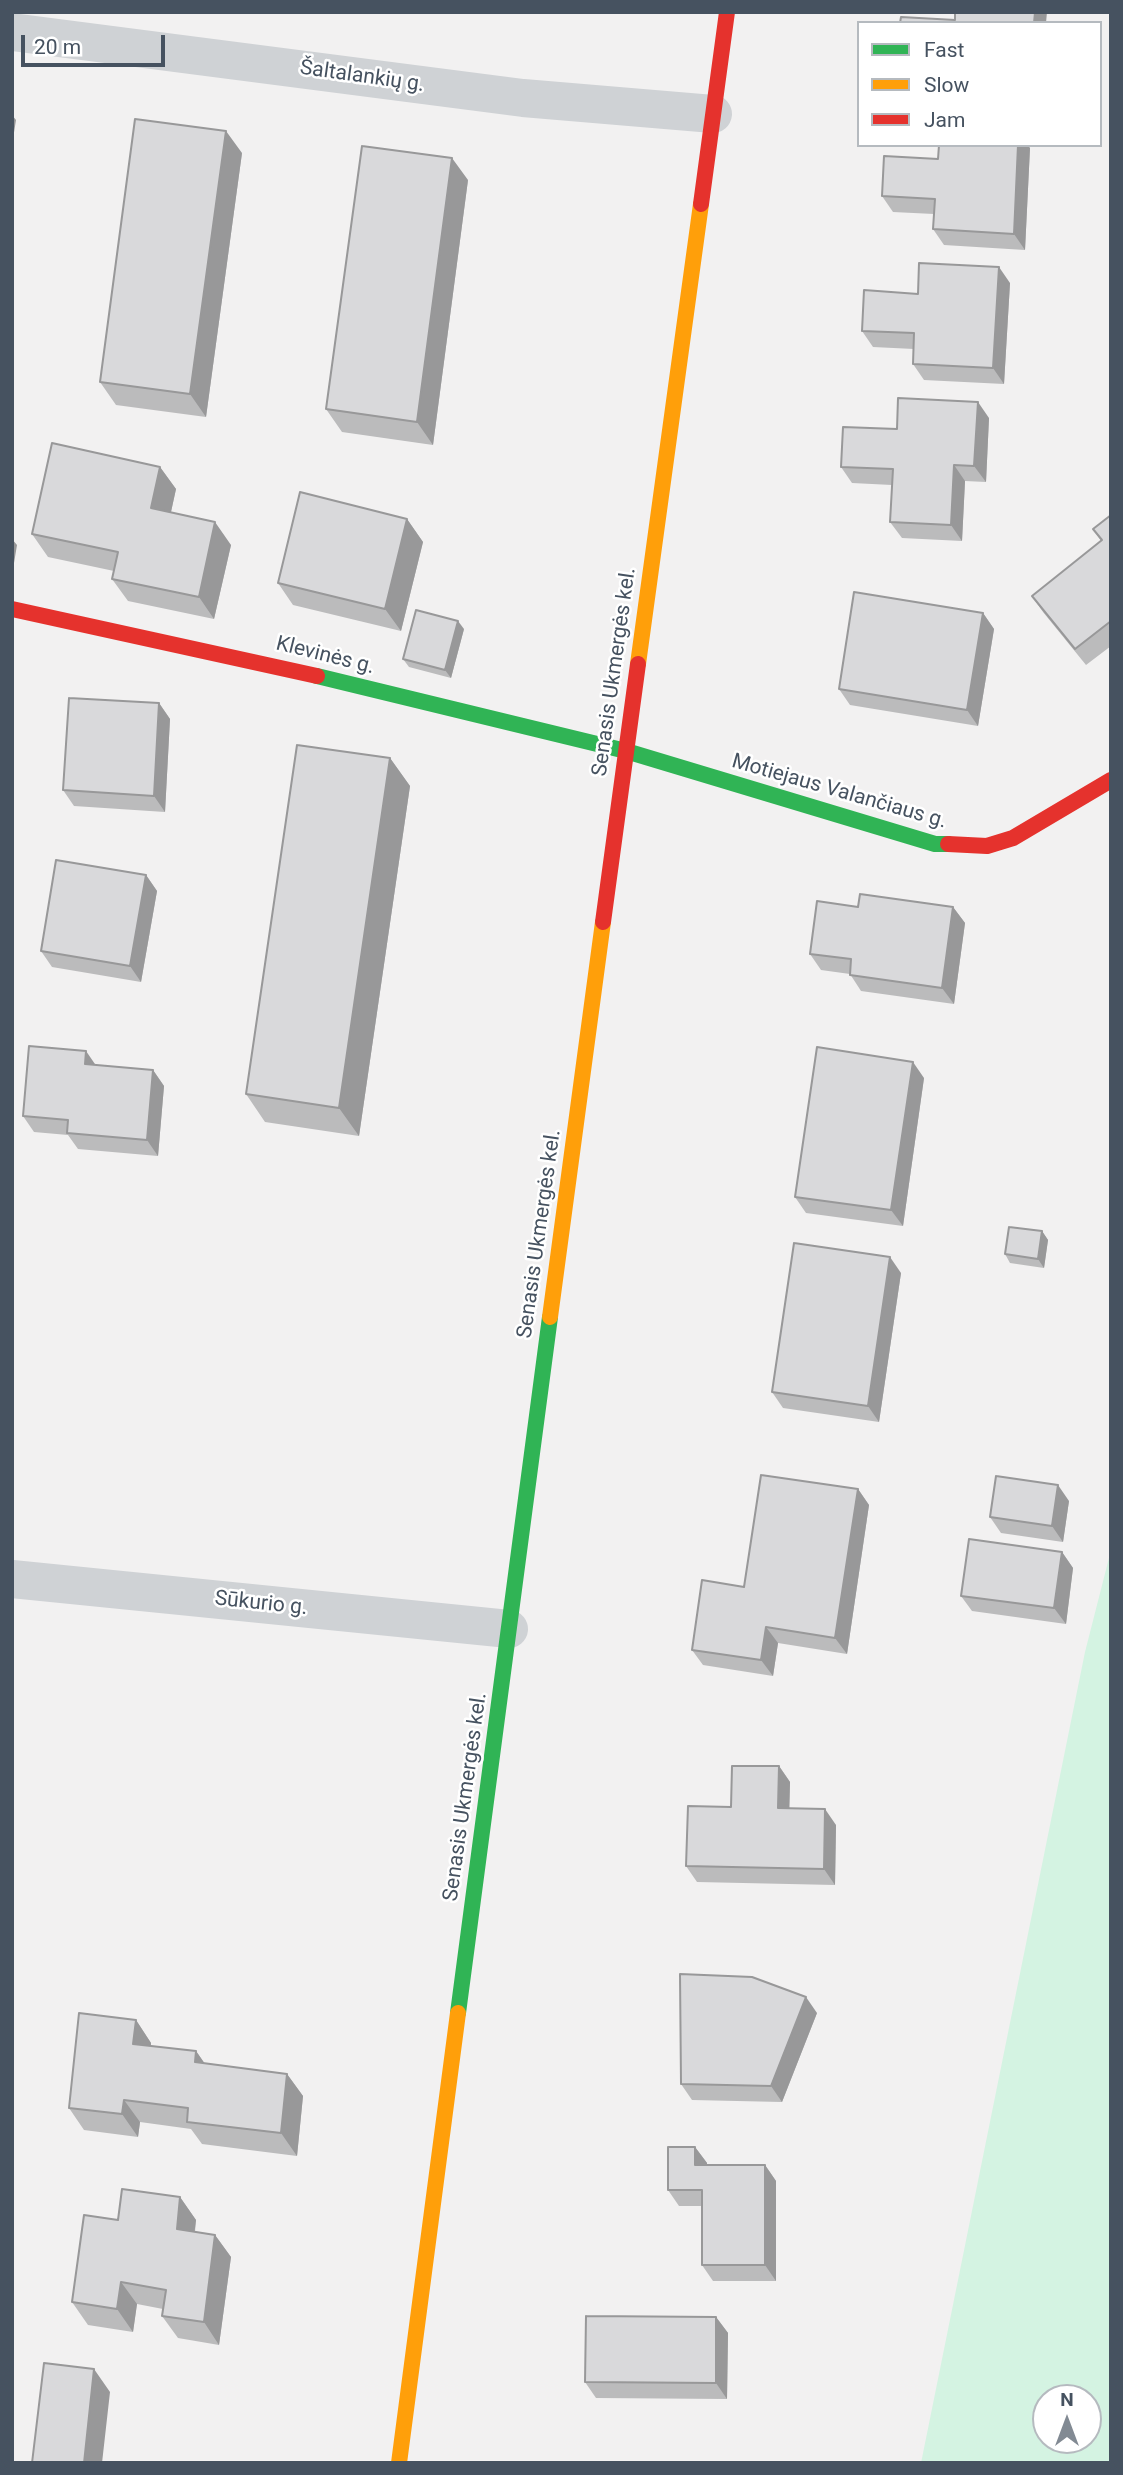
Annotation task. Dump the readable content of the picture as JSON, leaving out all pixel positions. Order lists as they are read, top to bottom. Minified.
{"streets":{"main road":["Klevinės g.","Senasis Ukmergės kel.","Motiejaus Valančiaus g."],"street":["Šaltalankių g.","Sūkurio g."]},"crossings":[["Šaltalankių g.","Senasis Ukmergės kel."],["Klevinės g.","Senasis Ukmergės kel."],["Klevinės g.","Motiejaus Valančiaus g."],["Senasis Ukmergės kel.","Motiejaus Valančiaus g."],["Senasis Ukmergės kel.","Sūkurio g."]],"legend":["Fast","Slow","Jam"],"scale_bar":"20 m","north":"top"}
